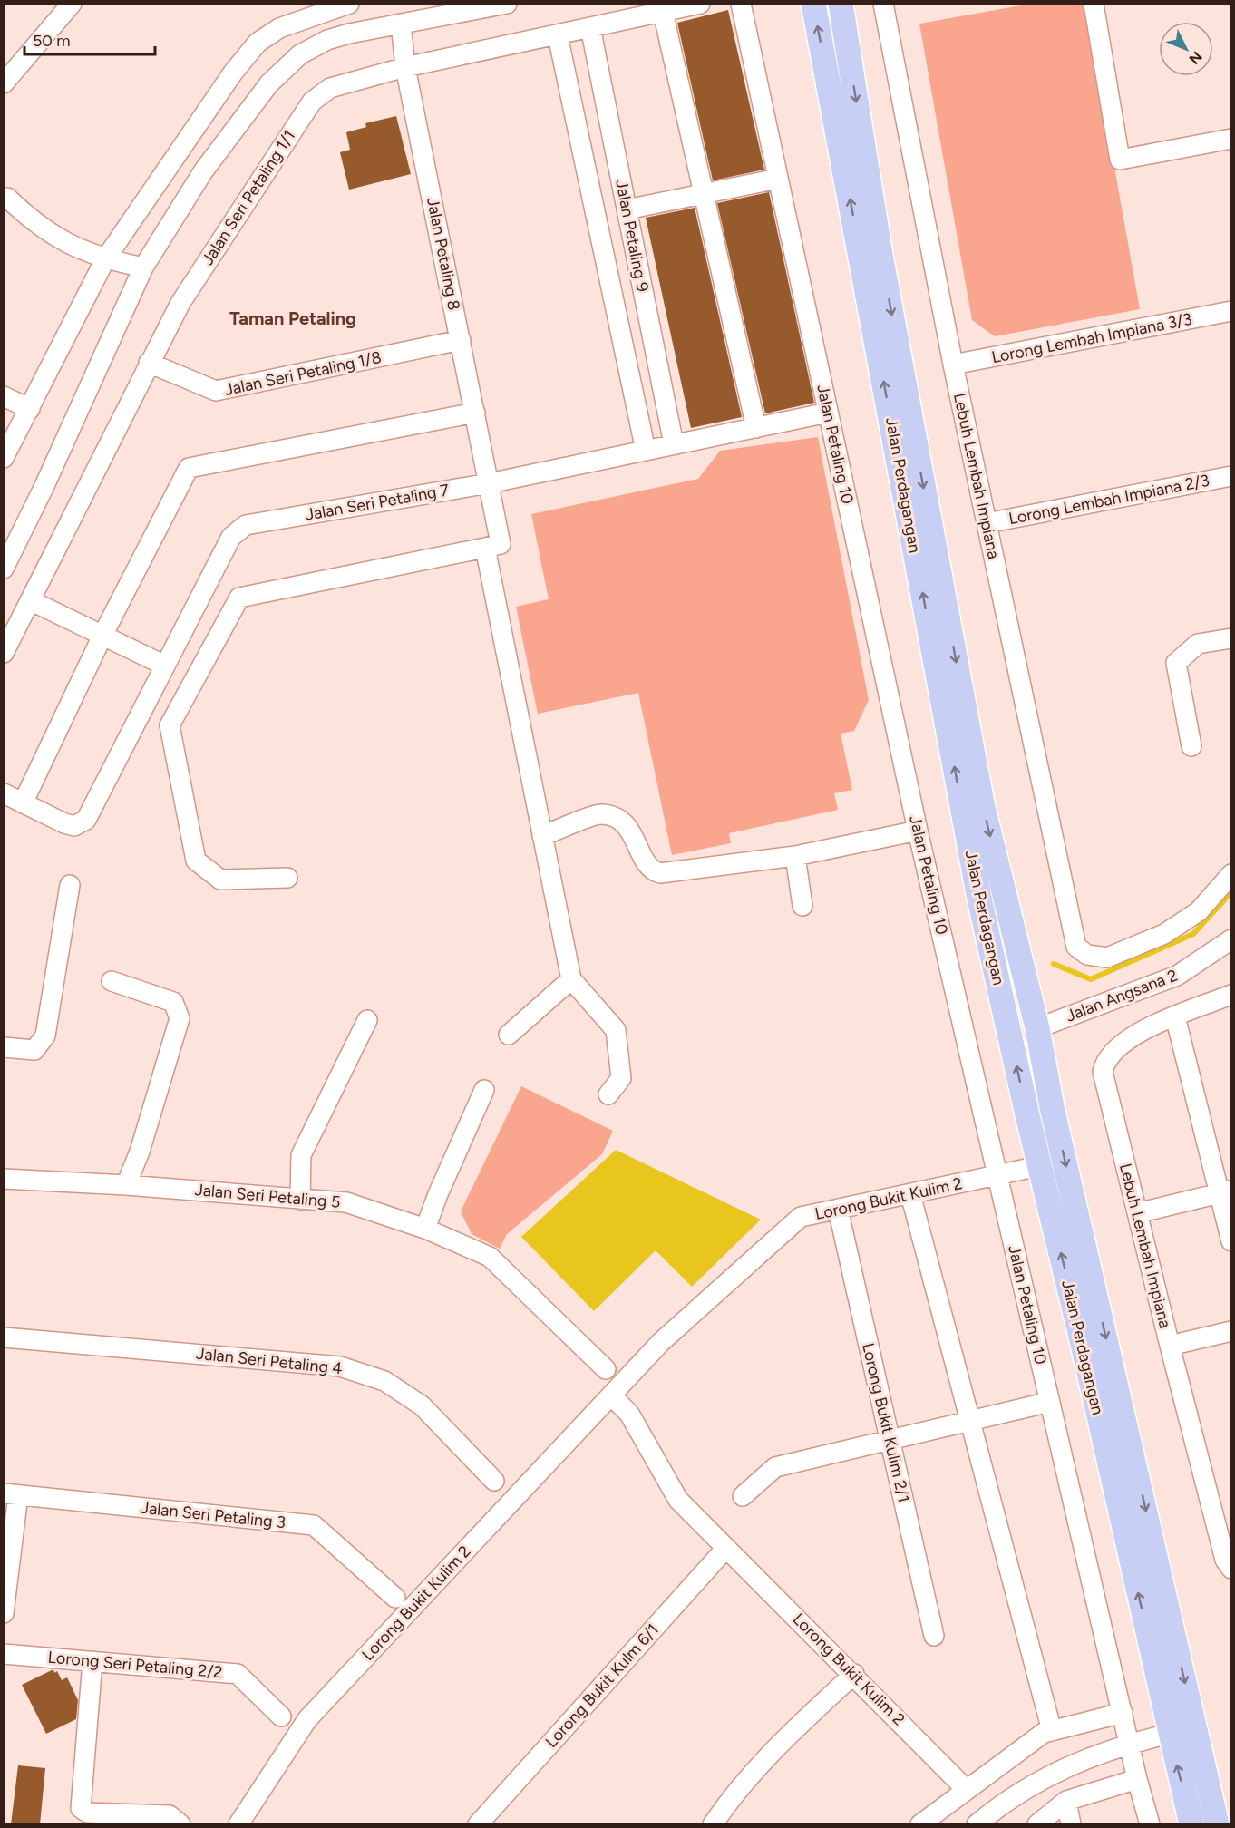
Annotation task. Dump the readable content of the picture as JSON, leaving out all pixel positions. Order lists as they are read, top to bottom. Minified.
{"streets":{"main road":["Jalan Perdagangan"],"street":["Jalan Seri Petaling 1/1","Jalan Petaling 9","Jalan Petaling 8","Lorong Lembah Impiana 3/3","Jalan Seri Petaling 1/8","Jalan Petaling 10","Lebuh Lembah Impiana","Lorong Lembah Impiana 2/3","Jalan Seri Petaling 7","Jalan Angsana 2","Jalan Seri Petaling 5","Lorong Bukit Kulim 2","Jalan Seri Petaling 4","Lorong Bukit Kulim 2/1","Jalan Seri Petaling 3","Lorong Seri Petaling 2/2","Lorong Bukit Kulm 6/1"]},"crossings":[["Jalan Seri Petaling 1/1","Jalan Petaling 9"],["Jalan Seri Petaling 1/1","Jalan Petaling 8"],["Jalan Seri Petaling 1/1","Jalan Seri Petaling 1/8"],["Jalan Petaling 9","Jalan Seri Petaling 7"],["Jalan Petaling 8","Jalan Seri Petaling 1/8"],["Jalan Petaling 8","Jalan Seri Petaling 7"],["Lorong Lembah Impiana 3/3","Lebuh Lembah Impiana"],["Jalan Petaling 10","Jalan Seri Petaling 7"],["Jalan Petaling 10","Lorong Bukit Kulim 2"],["Lebuh Lembah Impiana","Lorong Lembah Impiana 2/3"],["Jalan Perdagangan","Jalan Angsana 2"],["Jalan Perdagangan","Lorong Bukit Kulim 2"],["Lorong Bukit Kulim 2","Lorong Bukit Kulim 2/1"],["Lorong Bukit Kulim 2","Lorong Bukit Kulm 6/1"]],"districts":["Taman Petaling"],"scale_bar":"50 m","north":"bottom right"}
